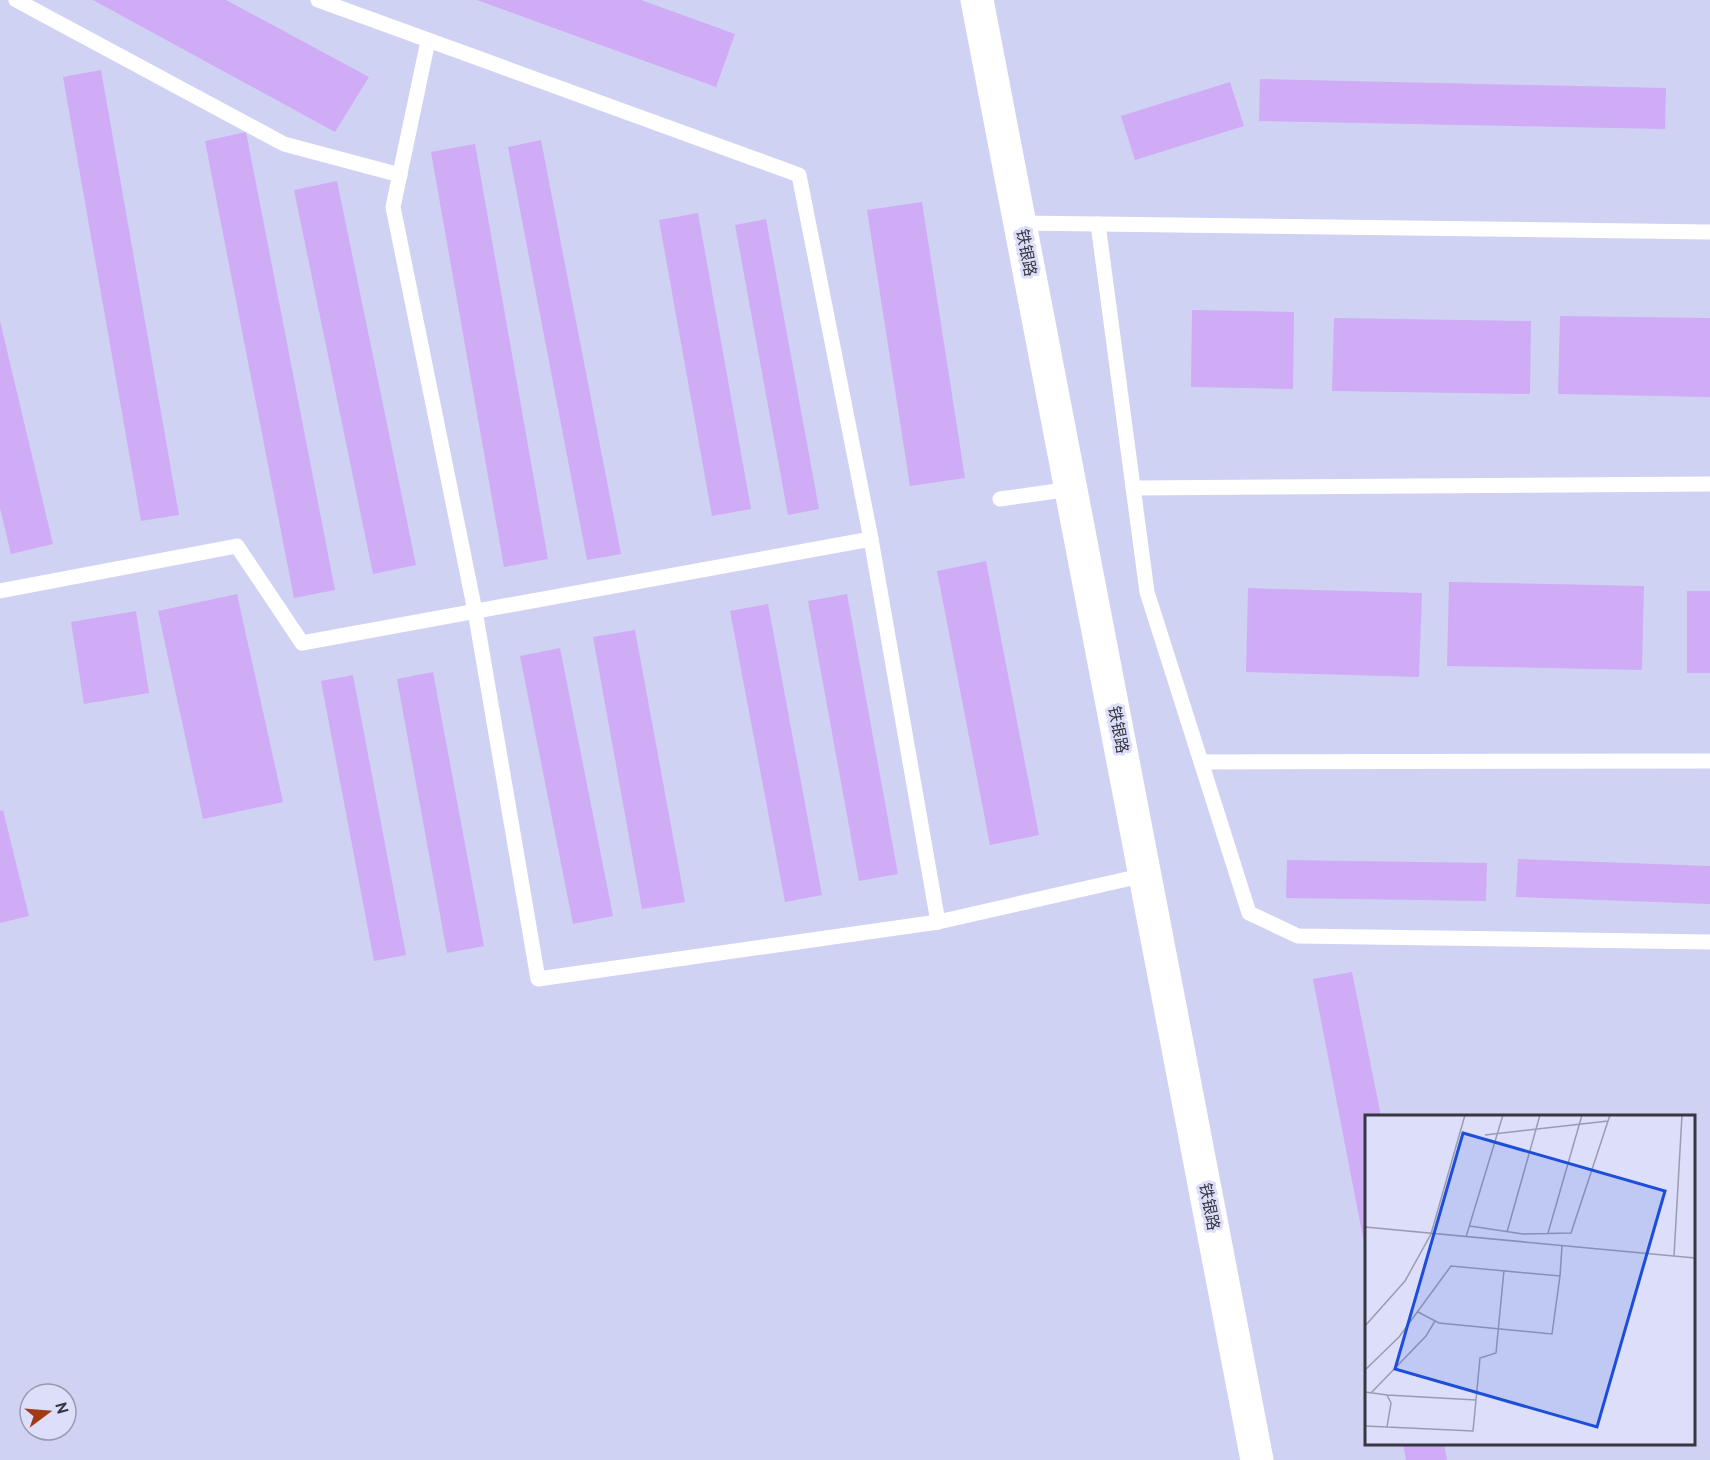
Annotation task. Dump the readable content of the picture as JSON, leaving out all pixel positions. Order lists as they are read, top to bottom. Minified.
{"streets":{"main road":["铁银路"]},"north":"right"}
